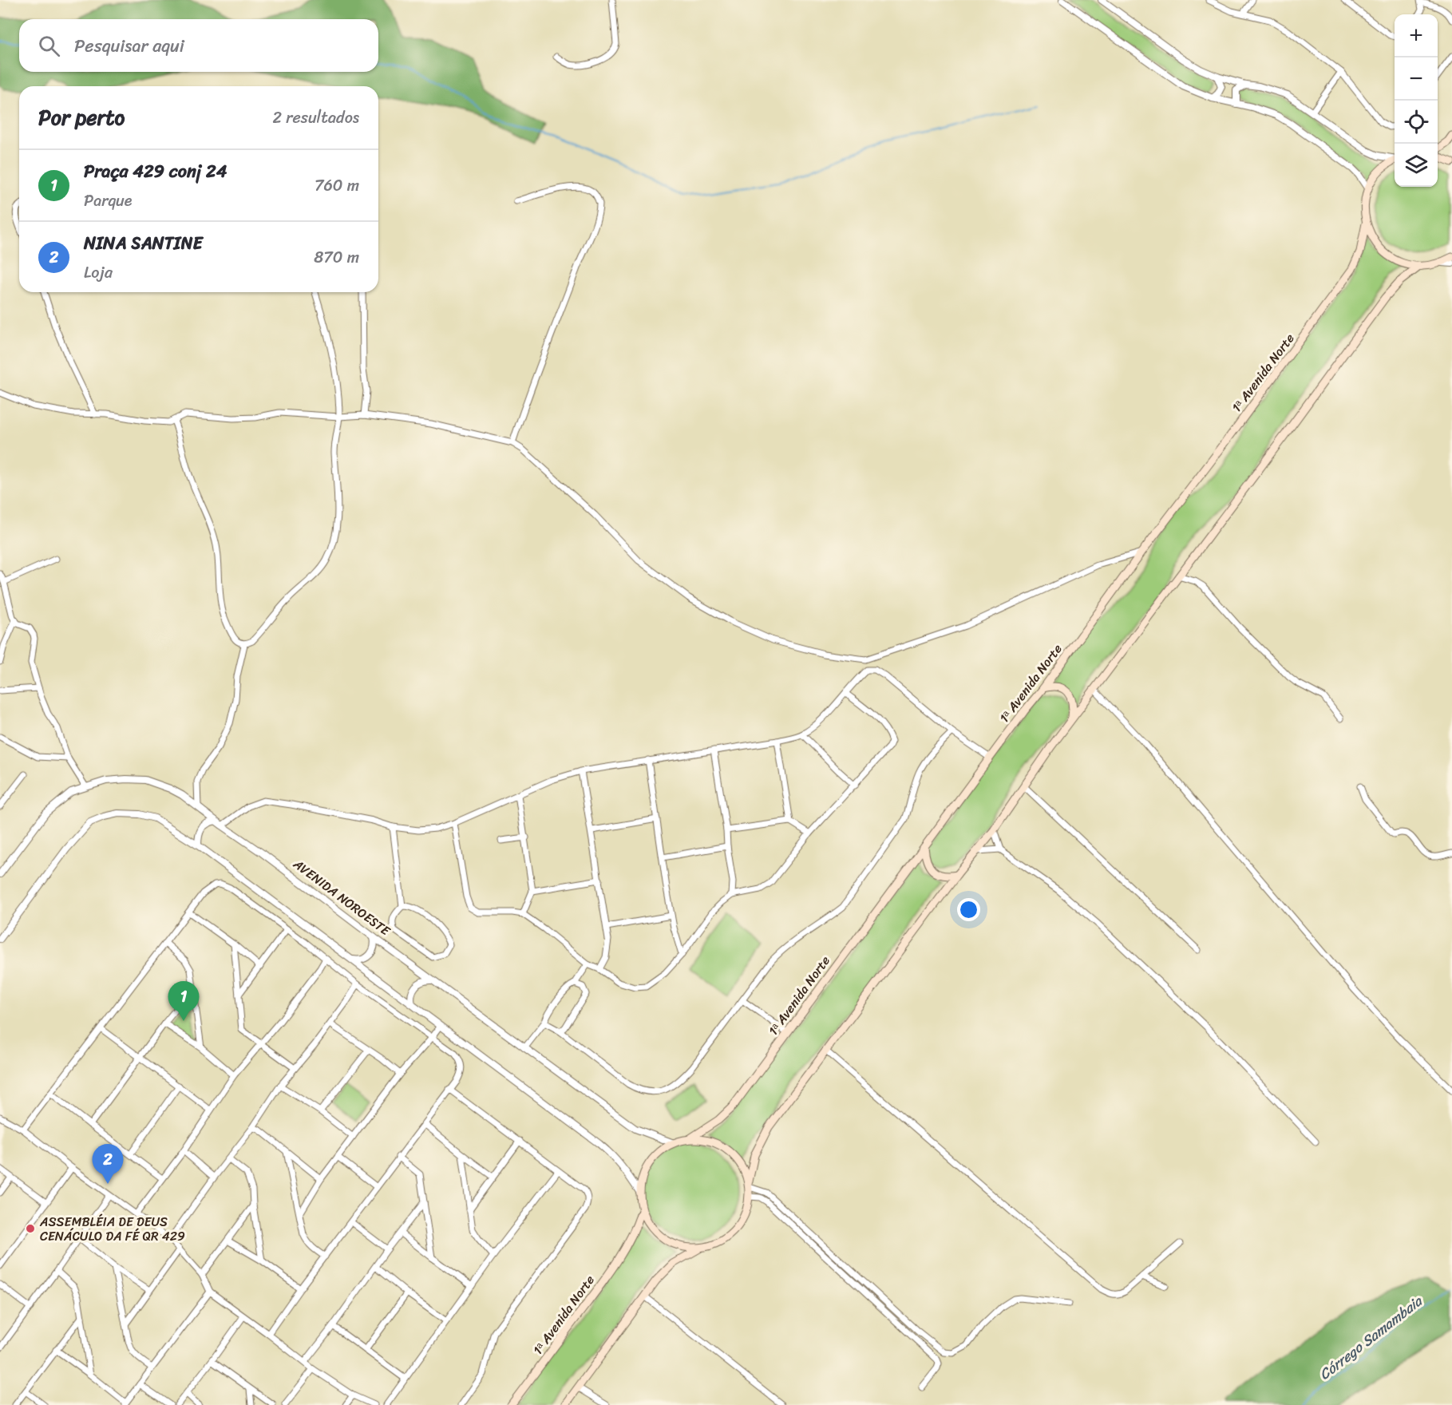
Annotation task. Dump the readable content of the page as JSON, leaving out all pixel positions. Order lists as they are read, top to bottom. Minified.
{"streets":{"main road":["1ᵃ Avenida Norte"],"street":["AVENIDA NOROESTE"]},"crossings":[["1ᵃ Avenida Norte","AVENIDA NOROESTE"]],"water":["Córrego Samambaia"],"places":["ASSEMBLÉIA DE DEUS CENÁCULO DA FÉ QR 429"],"page":{"map_buttons":["+","−"],"search":"Pesquisar aqui","heading":["Por perto","2 resultados"],"list":[{"mark":"1","name":"Praça 429 conj 24","note":"Parque","value":"760 m"},{"mark":"2","name":"NINA SANTINE","note":"Loja","value":"870 m"}],"pins":["1","2"]}}
